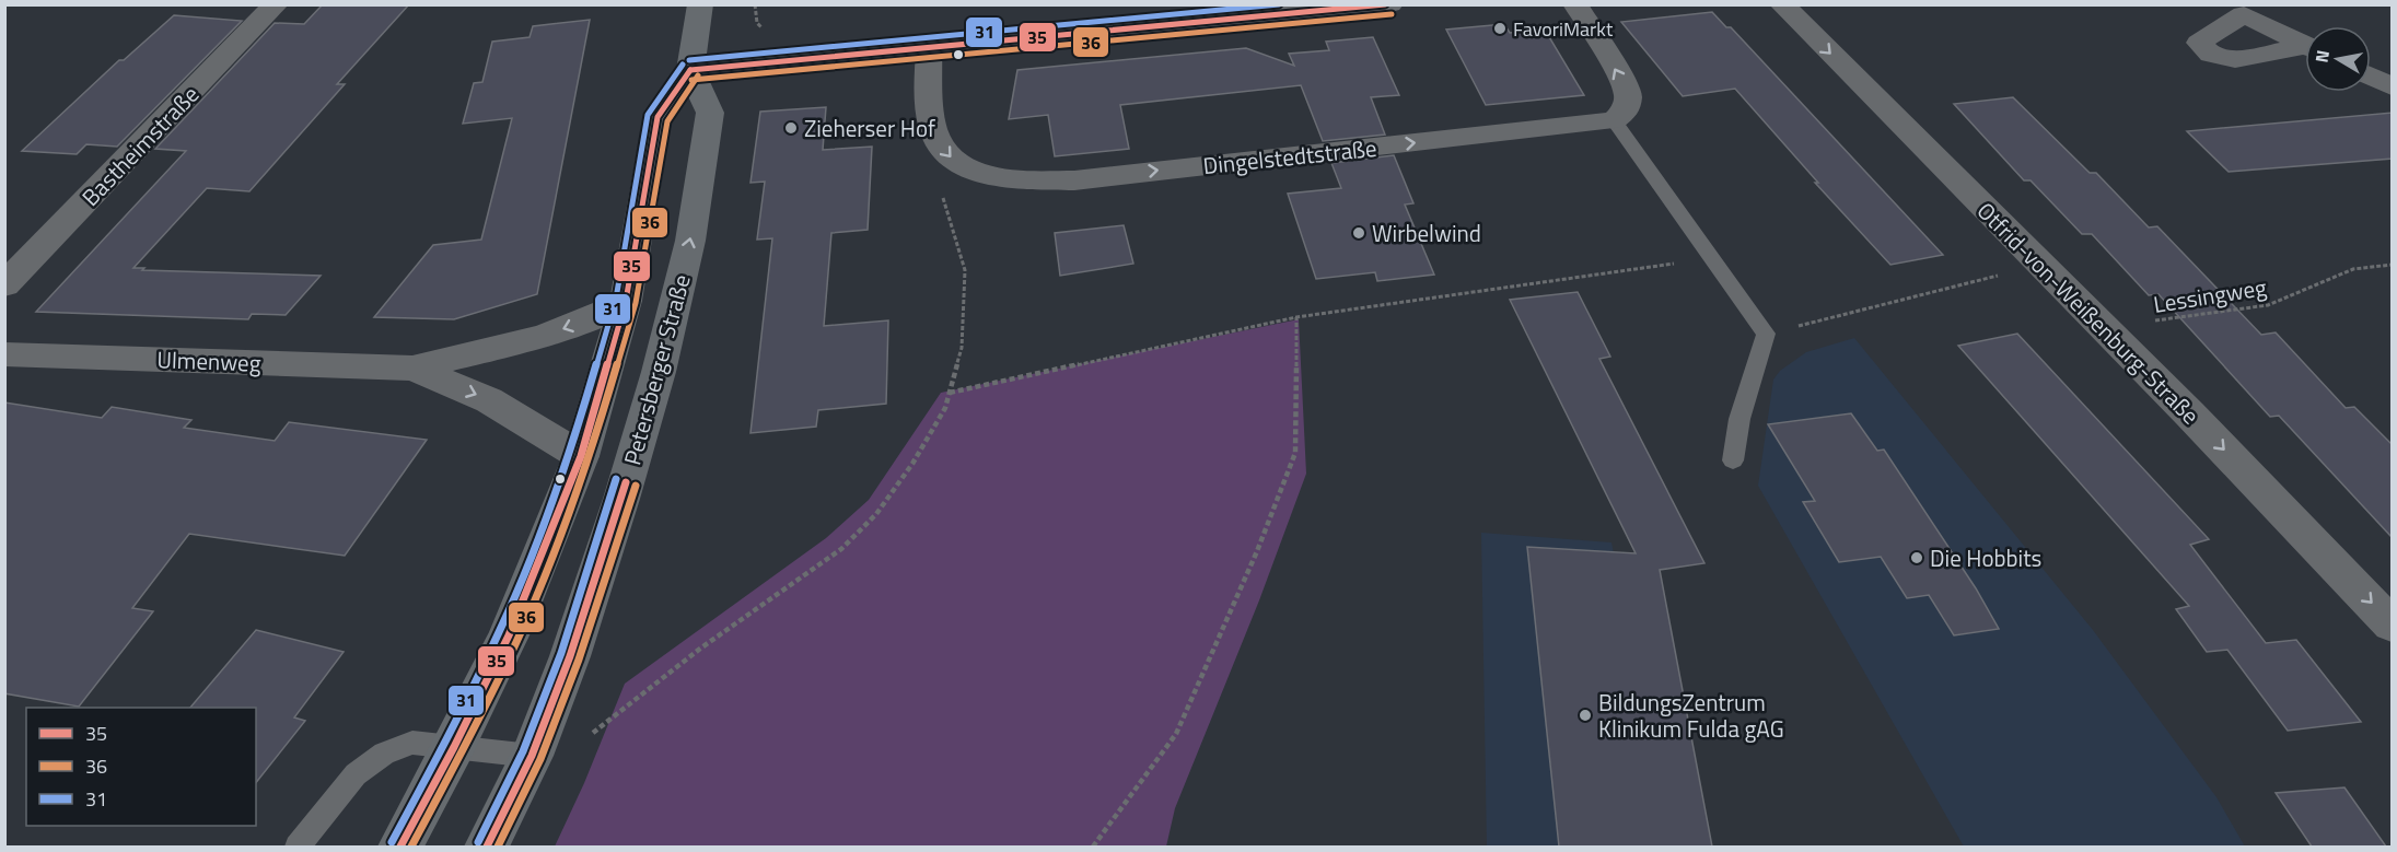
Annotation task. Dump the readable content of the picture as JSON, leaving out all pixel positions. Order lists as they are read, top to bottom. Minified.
{"streets":{"main road":["Petersberger Straße"],"street":["Bastheimstraße","Dingelstedtstraße","Otfrid-von-Weißenburg-Straße","Ulmenweg"],"path":["Lessingweg"]},"crossings":[["Lessingweg","Otfrid-von-Weißenburg-Straße"],["Ulmenweg","Petersberger Straße"]],"one_way":["Dingelstedtstraße","Otfrid-von-Weißenburg-Straße"],"places":["FavoriMarkt","Zieherser Hof","Wirbelwind","Die Hobbits","BildungsZentrum Klinikum Fulda gAG"],"lines":["transit line 35","transit line 31","transit line 36"],"legend":["35","36","31"],"north":"left"}
